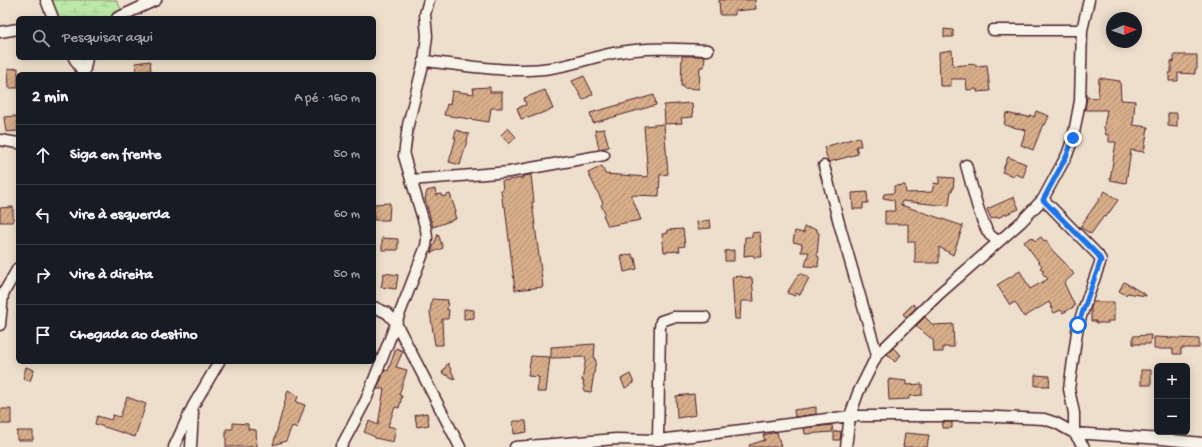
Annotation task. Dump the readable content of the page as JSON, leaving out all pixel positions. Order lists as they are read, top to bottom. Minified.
{"north":"right","page":{"search":"Pesquisar aqui","heading":["2 min","A pé · 160 m"],"list":[["Siga em frente","50 m"],["Vire à esquerda","60 m"],["Vire à direita","50 m"],"Chegada ao destino"],"map_buttons":["+","−"]}}
